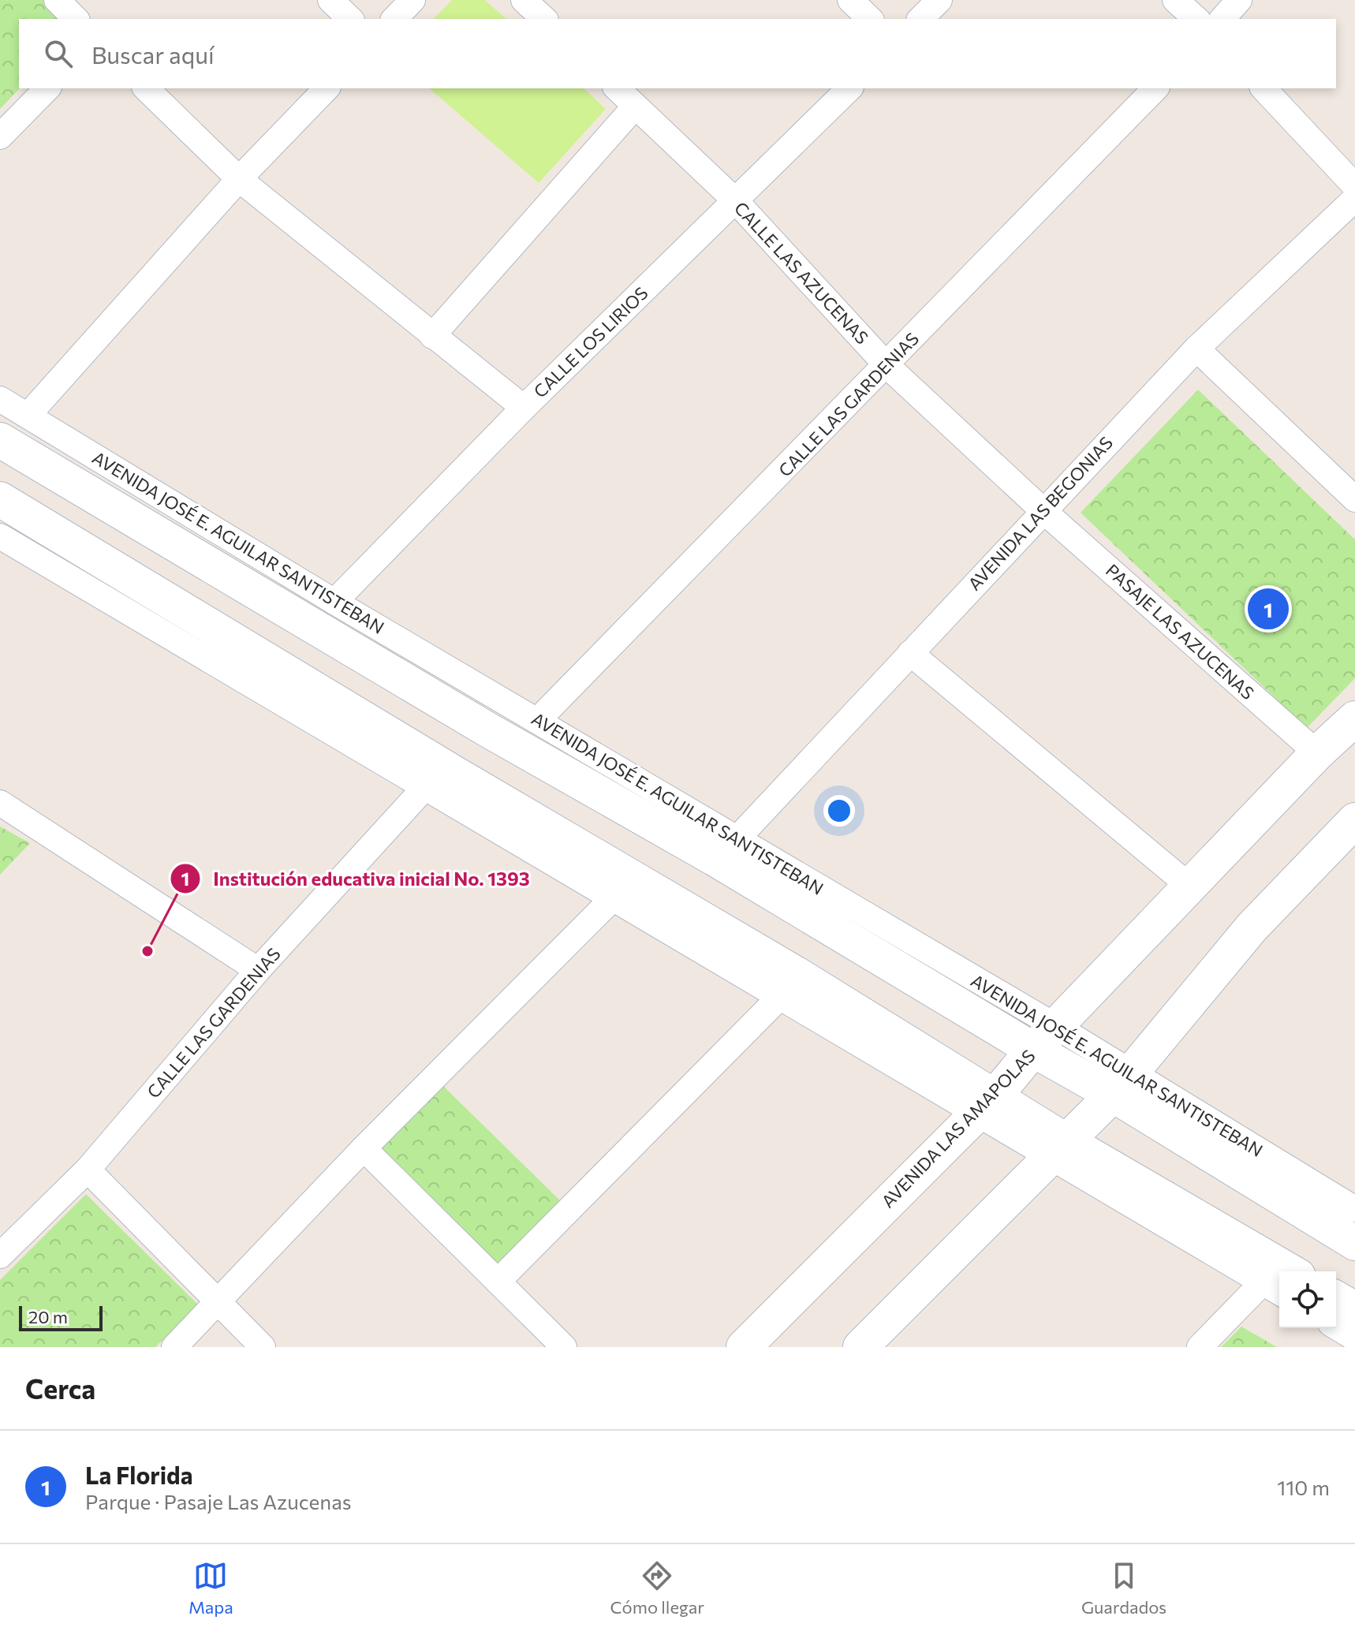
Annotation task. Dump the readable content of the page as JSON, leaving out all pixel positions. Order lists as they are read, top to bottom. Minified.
{"streets":{"main road":["AVENIDA JOSÉ E. AGUILAR SANTISTEBAN","AVENIDA LAS AMAPOLAS"],"street":["CALLE LAS AZUCENAS","CALLE LOS LIRIOS","CALLE LAS GARDENIAS","AVENIDA LAS BEGONIAS","PASAJE LAS AZUCENAS"]},"crossings":[["CALLE LAS AZUCENAS","CALLE LOS LIRIOS"],["CALLE LAS AZUCENAS","CALLE LAS GARDENIAS"],["CALLE LAS AZUCENAS","AVENIDA LAS BEGONIAS"],["CALLE LAS AZUCENAS","PASAJE LAS AZUCENAS"],["CALLE LOS LIRIOS","AVENIDA JOSÉ E. AGUILAR SANTISTEBAN"],["CALLE LAS GARDENIAS","AVENIDA JOSÉ E. AGUILAR SANTISTEBAN"],["AVENIDA LAS BEGONIAS","AVENIDA JOSÉ E. AGUILAR SANTISTEBAN"],["AVENIDA LAS BEGONIAS","PASAJE LAS AZUCENAS"],["AVENIDA JOSÉ E. AGUILAR SANTISTEBAN","AVENIDA LAS AMAPOLAS"],["PASAJE LAS AZUCENAS","AVENIDA LAS AMAPOLAS"]],"places":["Institución educativa inicial No. 1393"],"scale_bar":"20 m","page":{"search":"Buscar aquí","pins":"1","scale":"20 m","heading":"Cerca","list":[{"mark":"1","name":"La Florida","note":"Parque · Pasaje Las Azucenas","value":"110 m"}],"nav":["Mapa","Cómo llegar","Guardados"]}}
